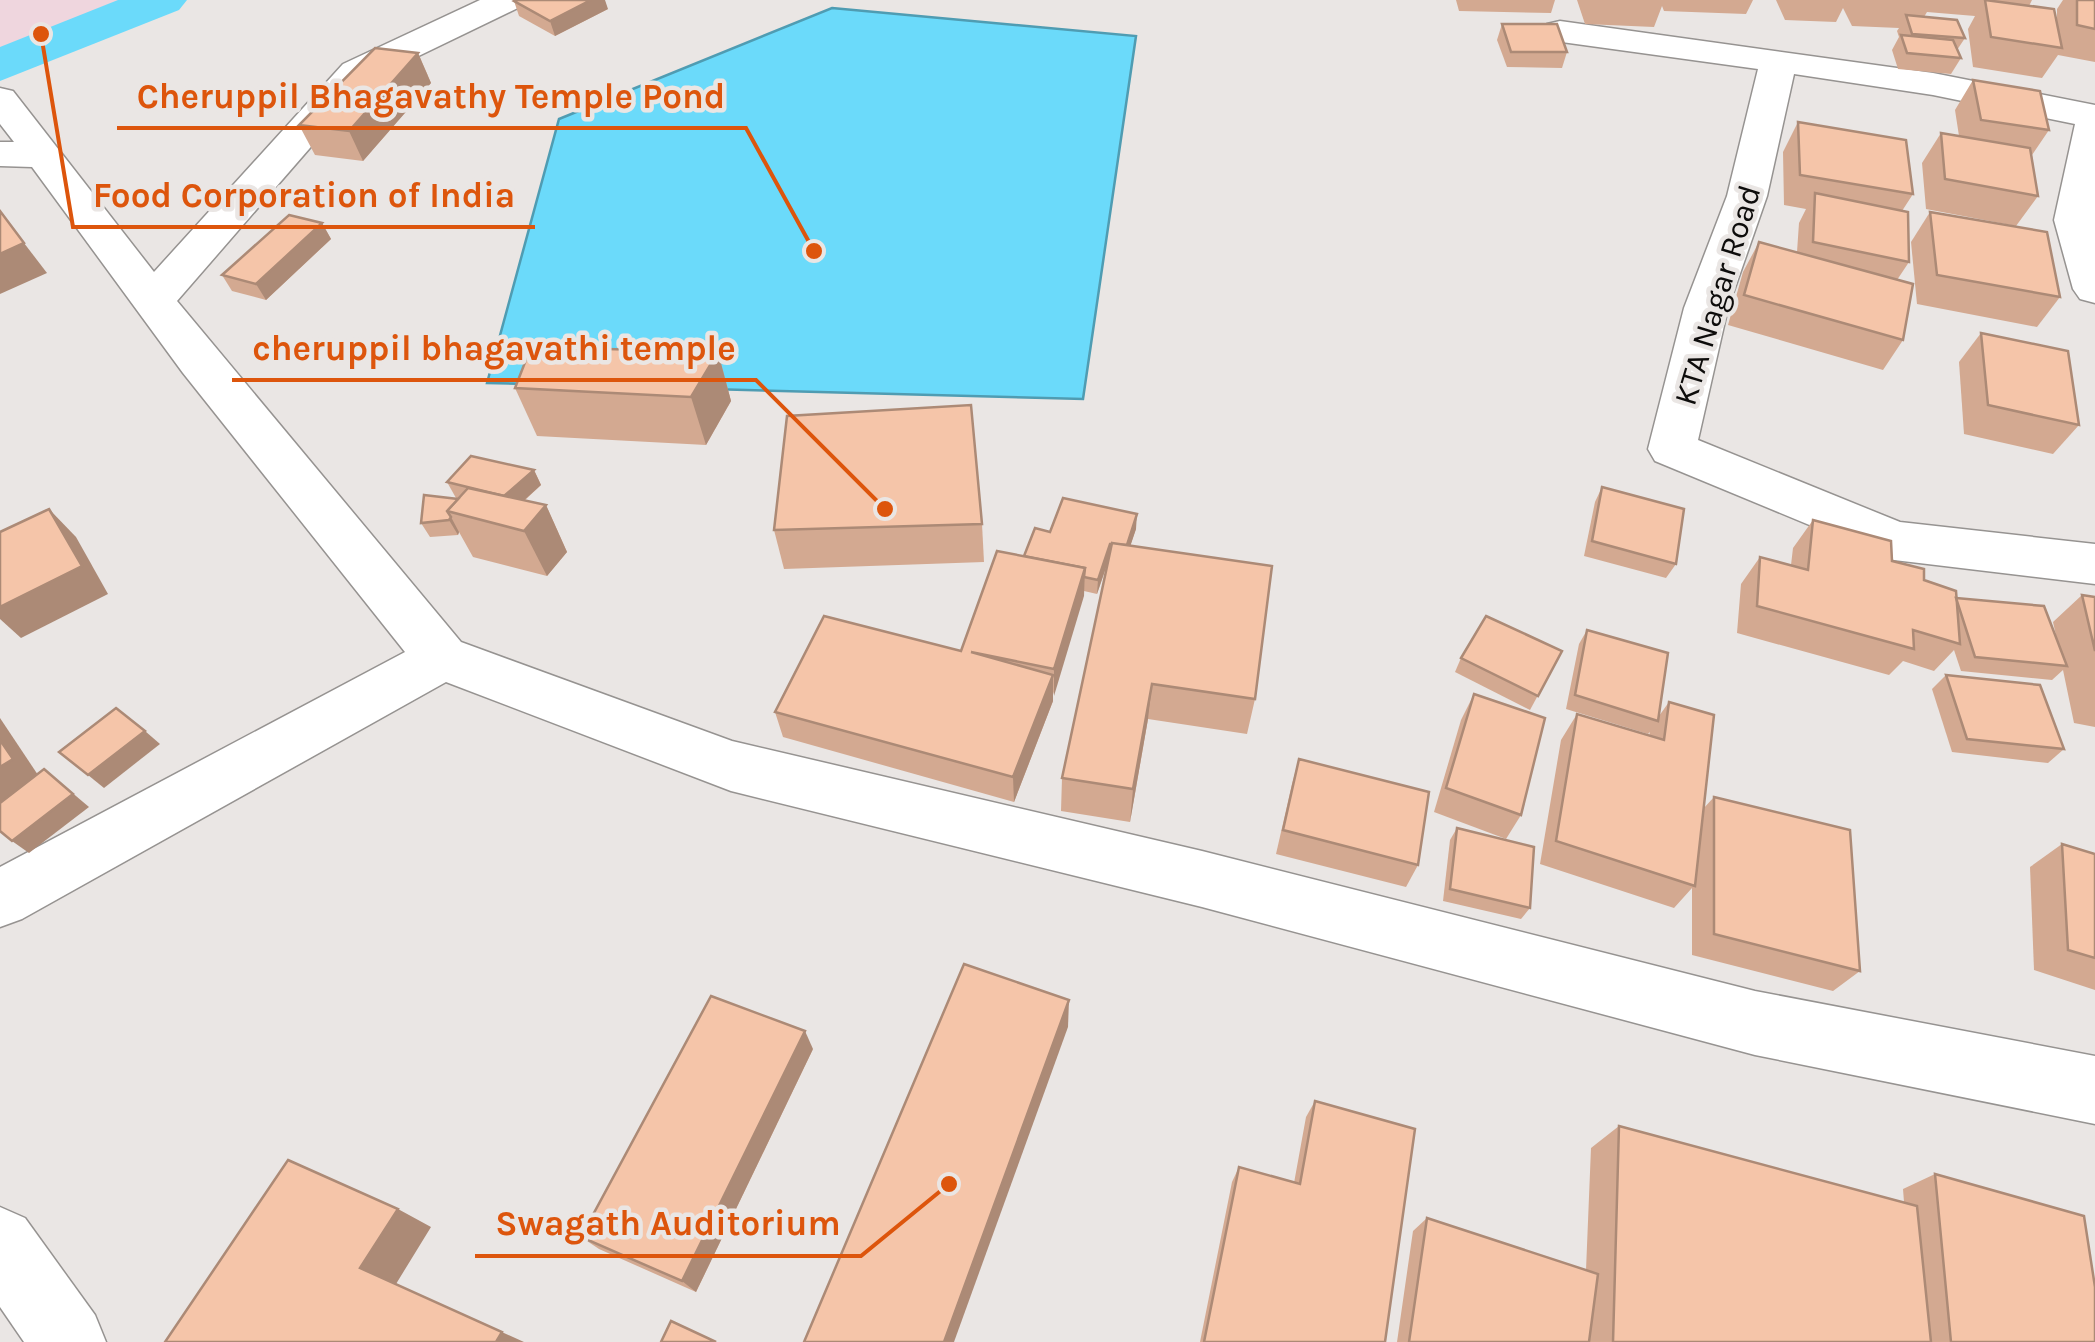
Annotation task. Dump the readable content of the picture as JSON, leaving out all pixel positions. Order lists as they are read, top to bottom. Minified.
{"streets":{"street":["KTA Nagar Road"]},"places":["Food Corporation of India","Cheruppil Bhagavathy Temple Pond","cheruppil bhagavathi temple","Swagath Auditorium"]}
